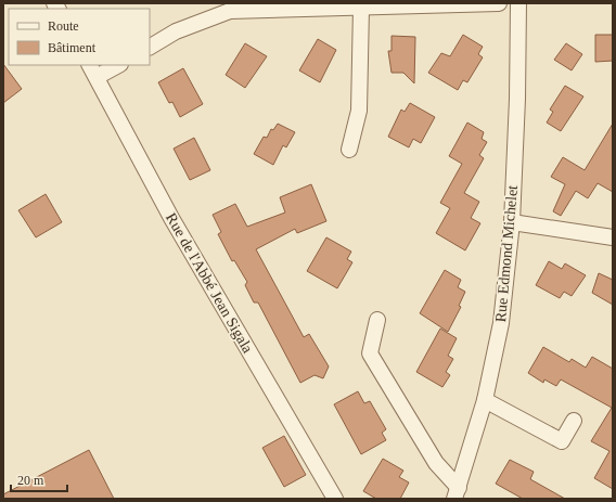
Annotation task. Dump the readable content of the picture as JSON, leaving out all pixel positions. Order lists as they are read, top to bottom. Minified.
{"streets":{"street":["Rue Edmond Michelet","Rue de l'Abbé Jean Sigala"]},"legend":["Route","Bâtiment"],"scale_bar":"20 m"}
